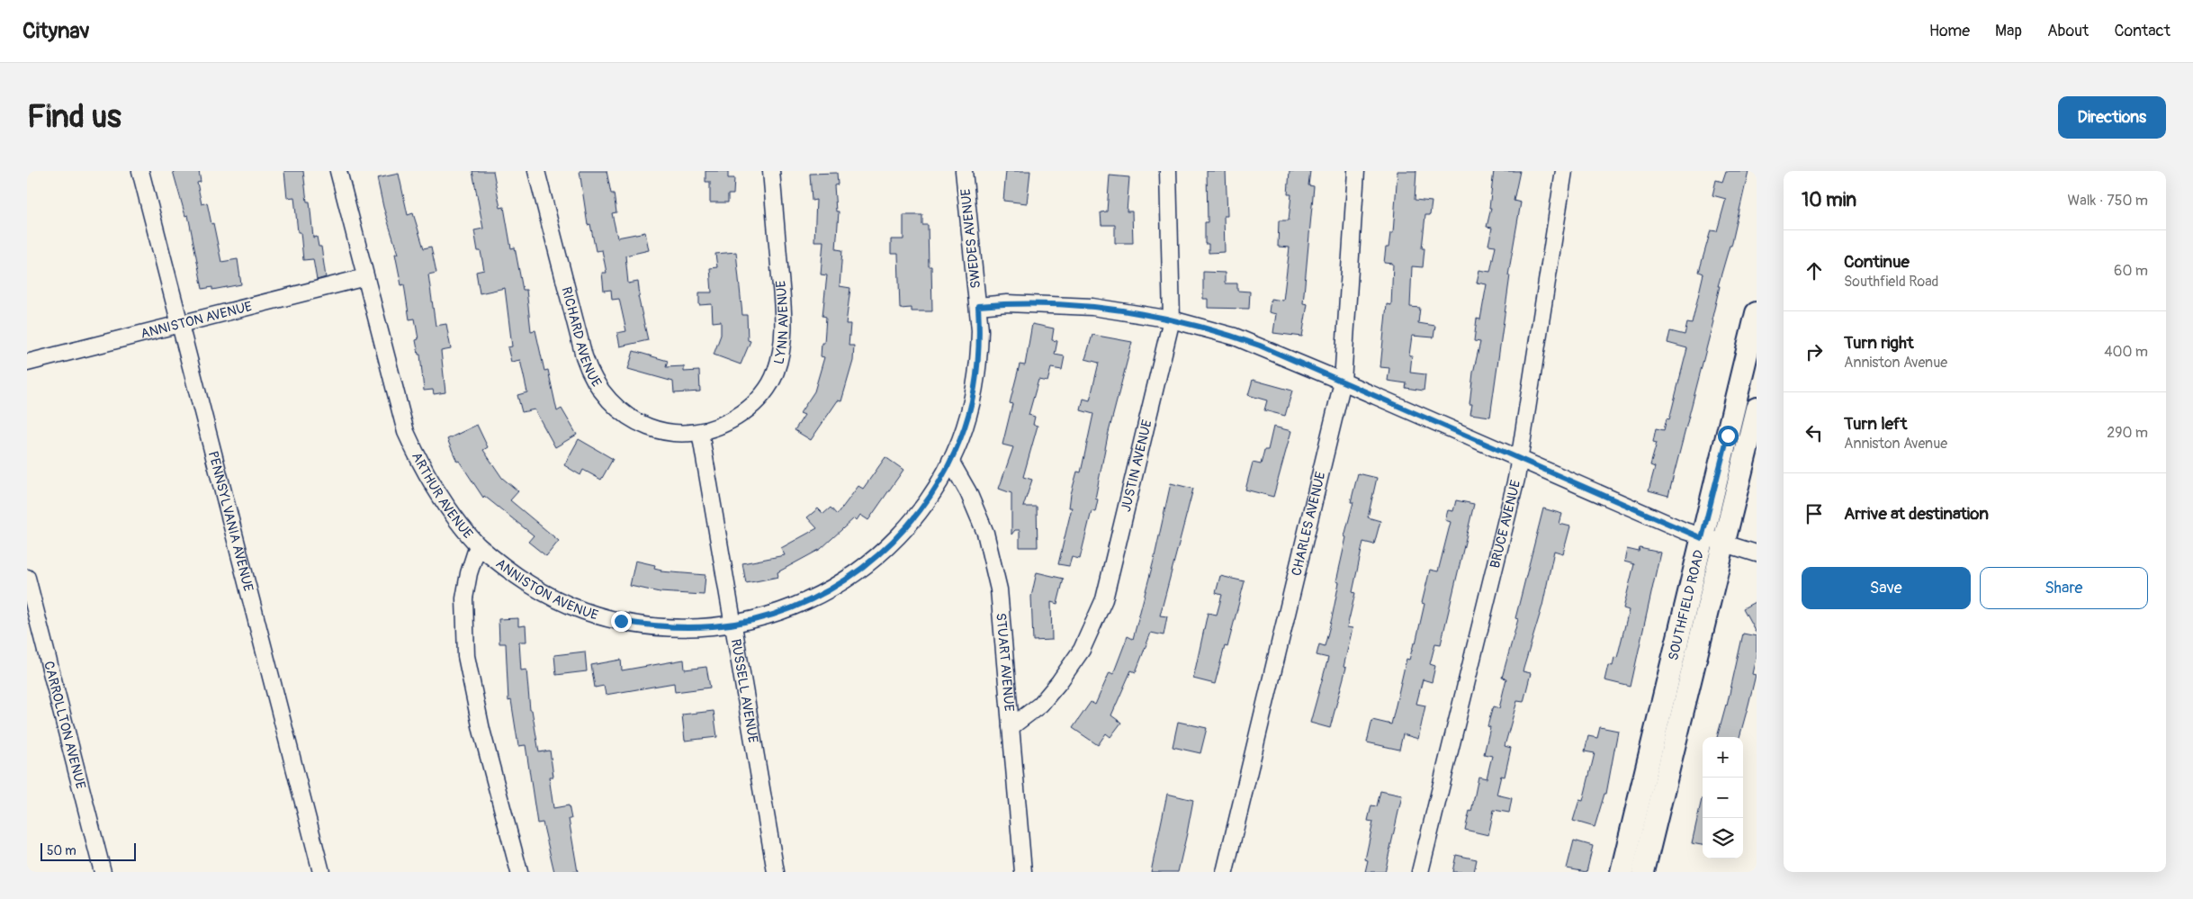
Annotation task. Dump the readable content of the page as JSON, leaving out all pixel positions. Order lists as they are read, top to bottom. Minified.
{"streets":{"main road":["SOUTHFIELD ROAD"],"street":["SWEDES AVENUE","ANNISTON AVENUE","LYNN AVENUE","RICHARD AVENUE","JUSTIN AVENUE","ARTHUR AVENUE","PENNSYLVANIA AVENUE","BRUCE AVENUE","CHARLES AVENUE","STUART AVENUE","RUSSELL AVENUE","CARROLLTON AVENUE"]},"crossings":[["SWEDES AVENUE","ANNISTON AVENUE"],["ANNISTON AVENUE","ARTHUR AVENUE"],["ANNISTON AVENUE","PENNSYLVANIA AVENUE"],["ANNISTON AVENUE","STUART AVENUE"],["ANNISTON AVENUE","RUSSELL AVENUE"],["LYNN AVENUE","RICHARD AVENUE"],["LYNN AVENUE","RUSSELL AVENUE"],["RICHARD AVENUE","RUSSELL AVENUE"],["JUSTIN AVENUE","STUART AVENUE"]],"scale_bar":"50 m","page":{"header":"Citynav","nav":["Home","Map","About","Contact"],"buttons":["Directions",["Save","Share"]],"title":"Find us","heading":["10 min","Walk · 750 m"],"list":[["Continue","Southfield Road","60 m"],["Turn right","Anniston Avenue","400 m"],["Turn left","Anniston Avenue","290 m"],"Arrive at destination"],"map_buttons":["+","−"],"scale":"50 m"}}
